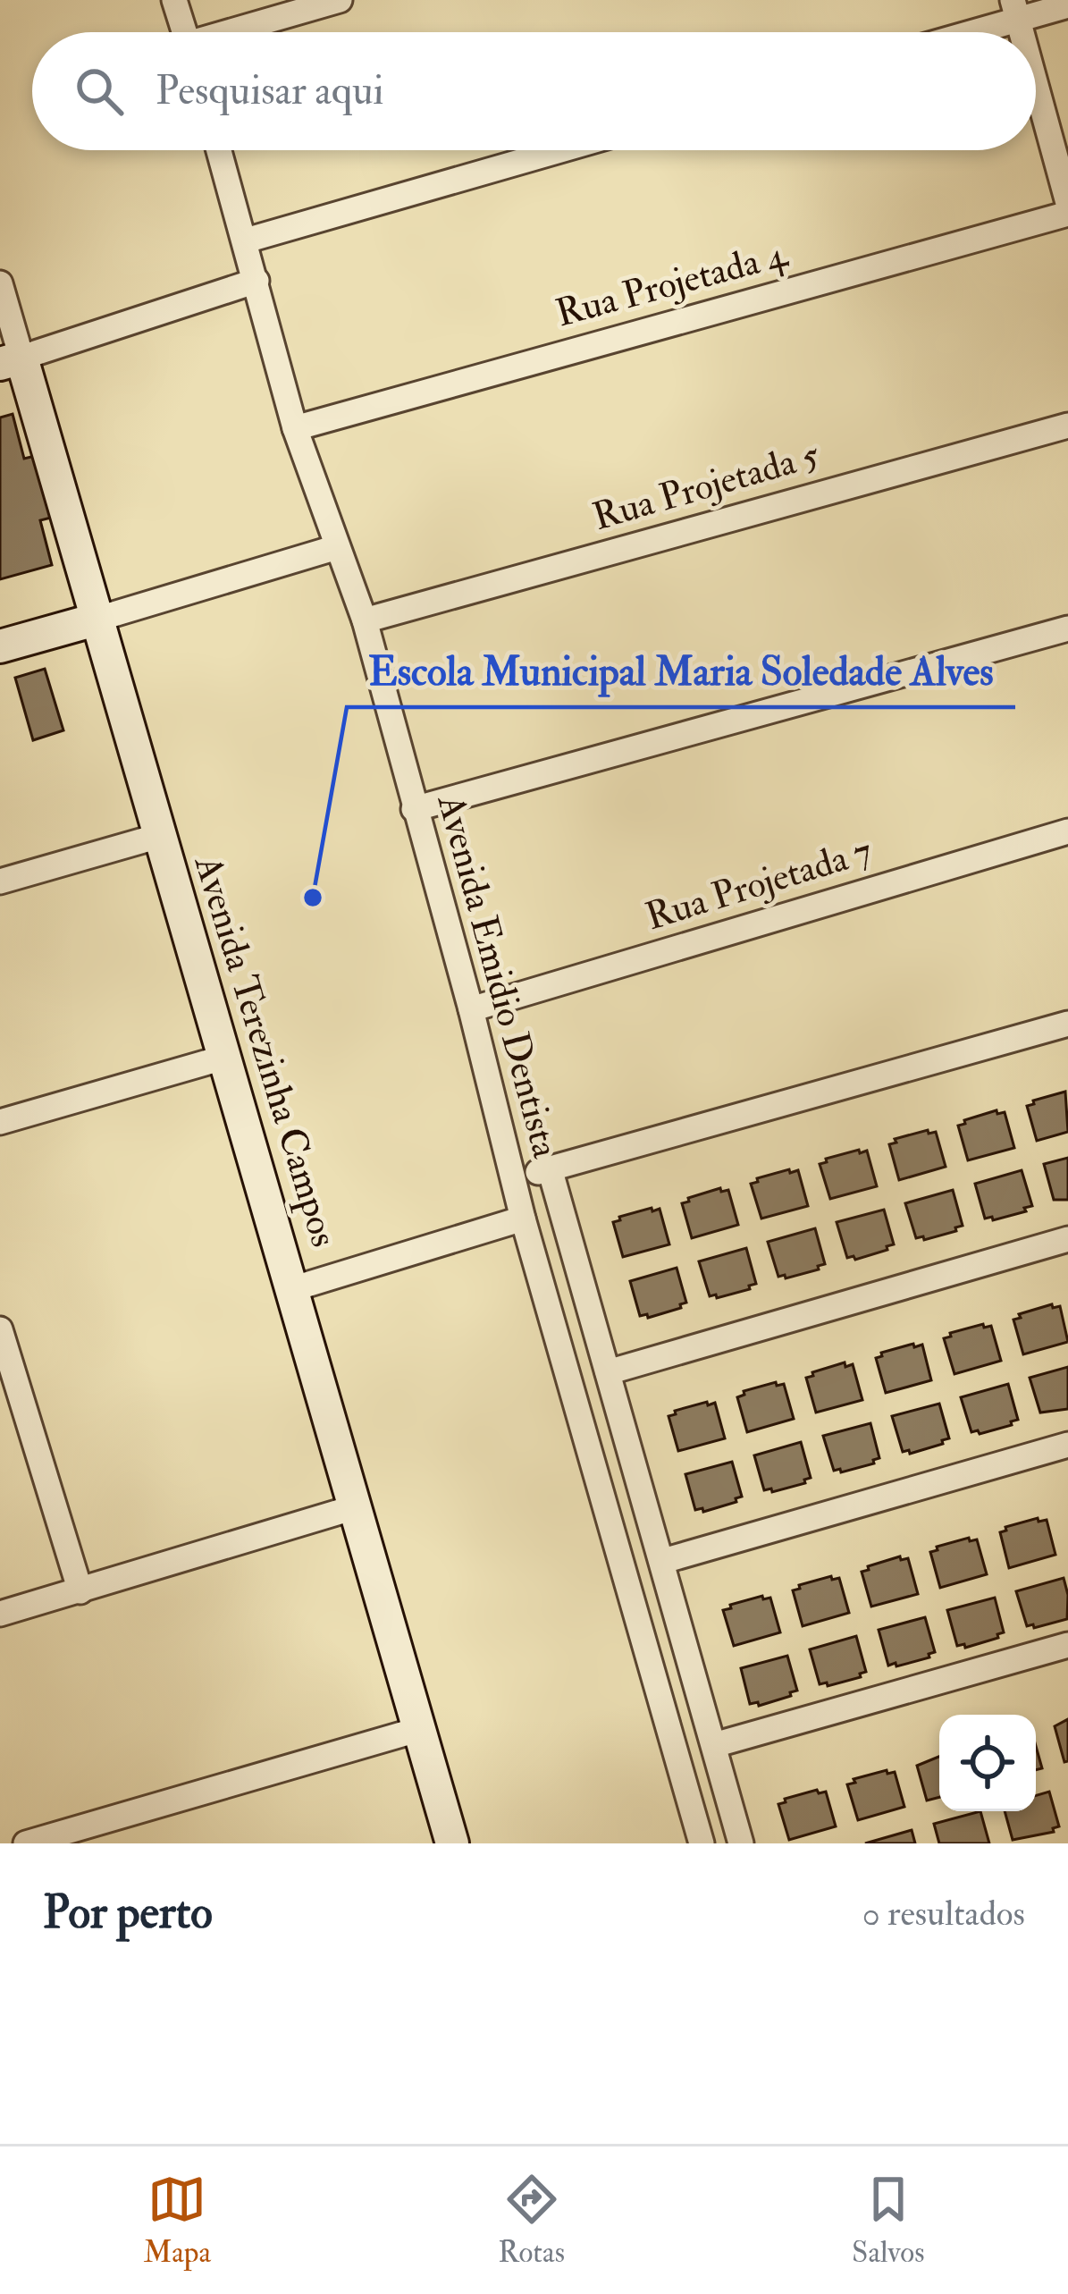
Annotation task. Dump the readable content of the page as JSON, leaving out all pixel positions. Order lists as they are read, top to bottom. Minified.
{"streets":{"street":["Rua Projetada 4","Rua Projetada 5","Rua Projetada 7","Avenida Emidio Dentista","Avenida Terezinha Campos"]},"crossings":[["Rua Projetada 4","Avenida Emidio Dentista"],["Rua Projetada 5","Avenida Emidio Dentista"],["Rua Projetada 7","Avenida Emidio Dentista"]],"places":["Escola Municipal Maria Soledade Alves"],"page":{"search":"Pesquisar aqui","heading":["Por perto","0 resultados"],"nav":["Mapa","Rotas","Salvos"]}}
